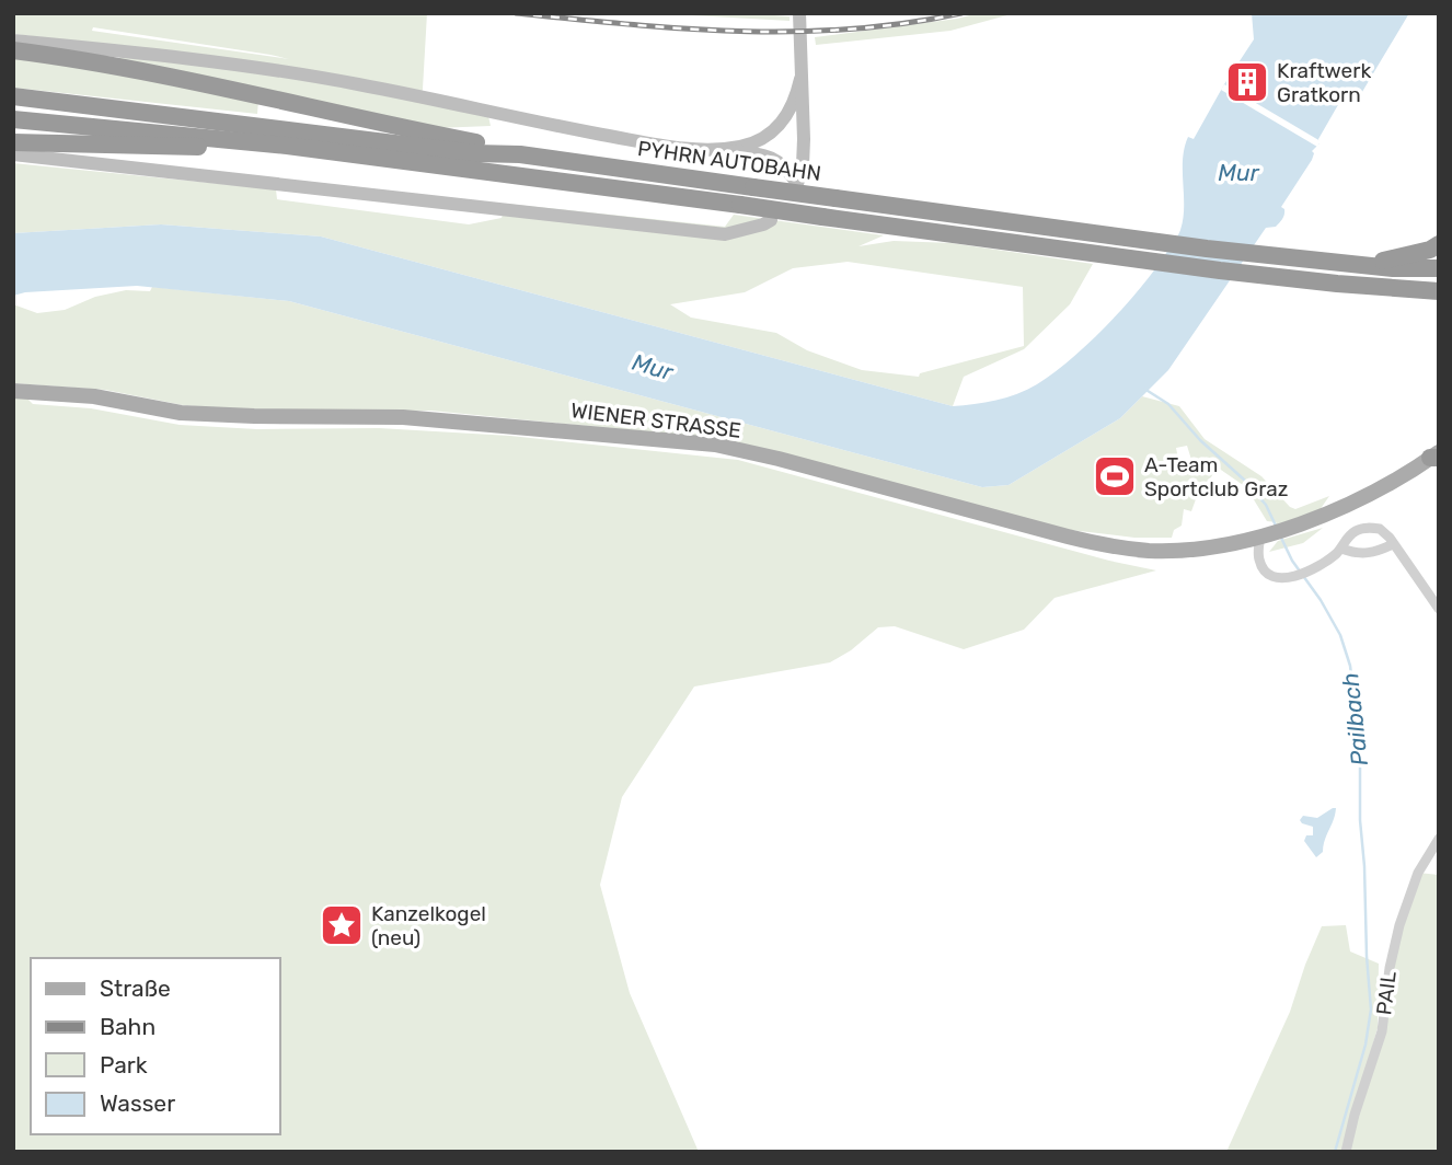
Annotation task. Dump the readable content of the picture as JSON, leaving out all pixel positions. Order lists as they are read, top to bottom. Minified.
{"streets":{"highway":["PYHRN AUTOBAHN"],"main road":["WIENER STRASSE"],"street":["PAIL"]},"water":["Mur","Pailbach"],"places":{"building":["Kraftwerk Gratkorn"],"sports":["A-Team Sportclub Graz"],"place":["Kanzelkogel (neu)"]},"legend":["Straße","Bahn","Park","Wasser"]}
